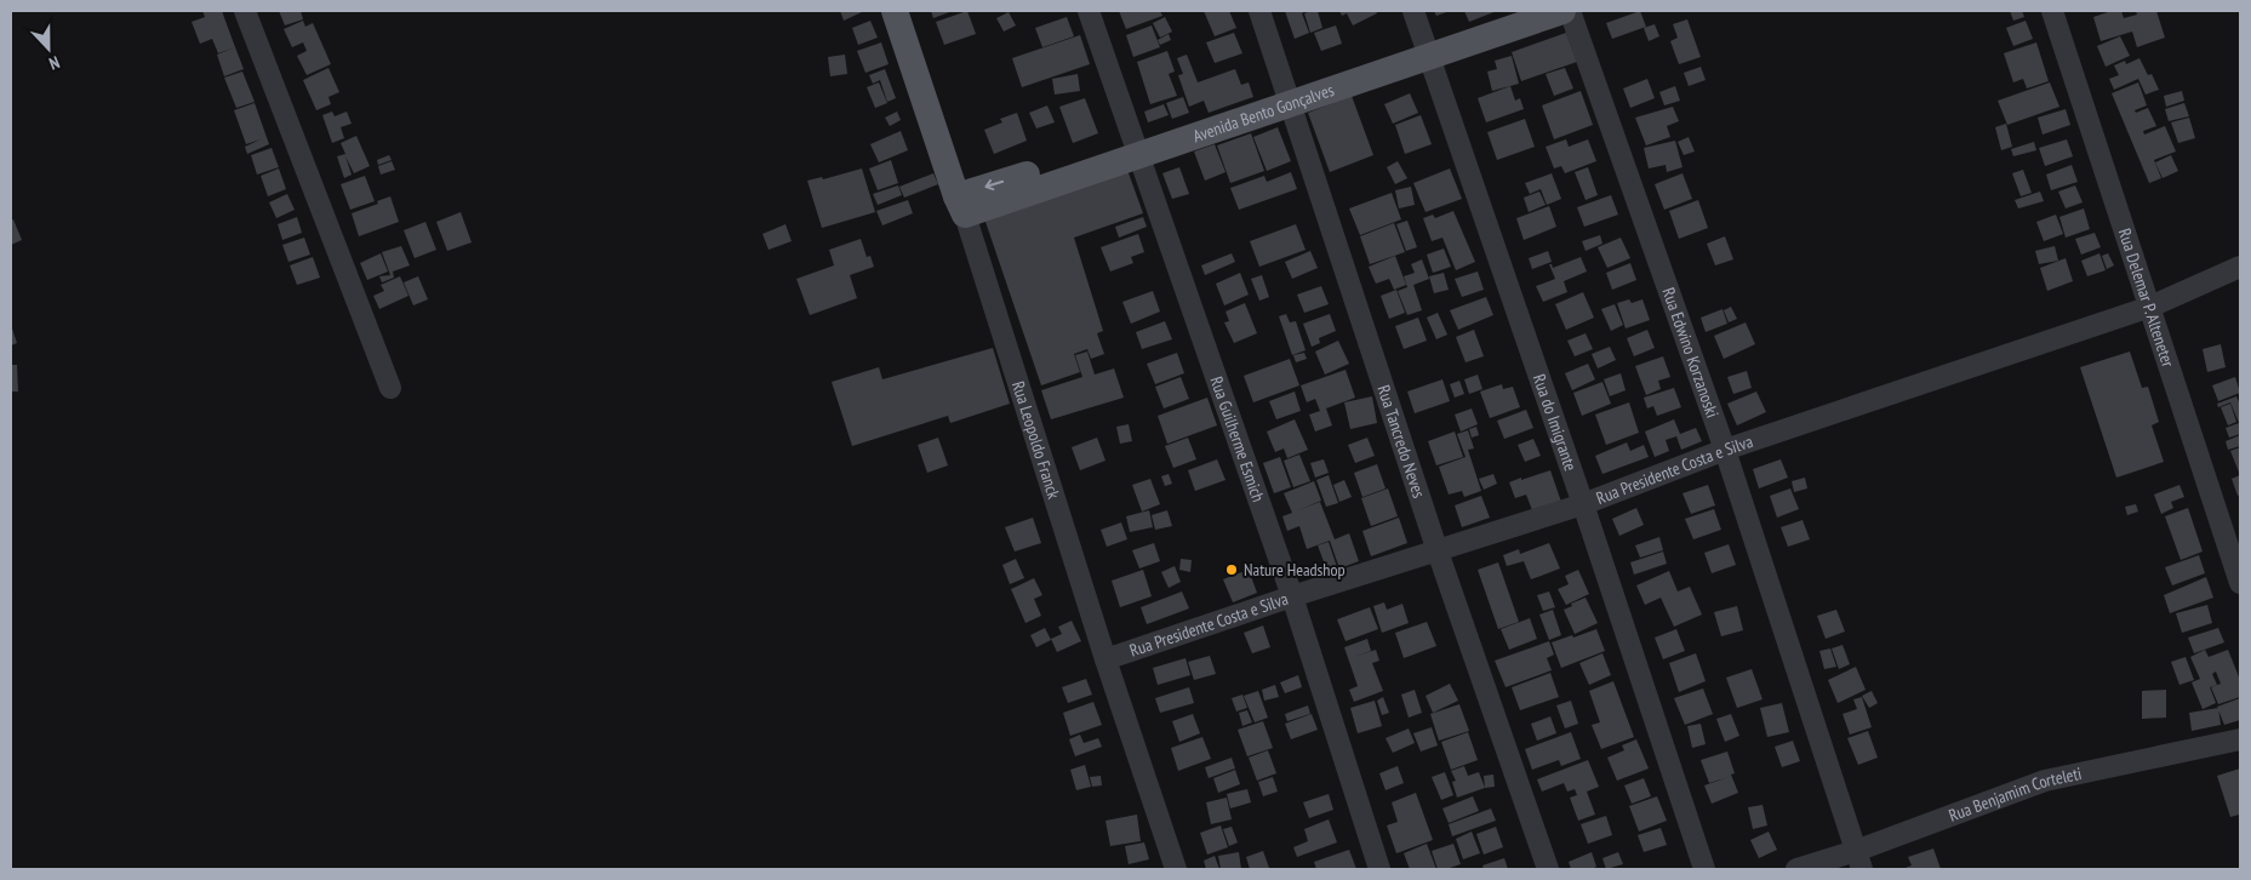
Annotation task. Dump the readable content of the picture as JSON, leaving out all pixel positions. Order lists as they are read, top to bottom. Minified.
{"streets":{"main road":["Avenida Bento Gonçalves","Rua Leopoldo Franck"],"street":["Rua Delemar P. Alteneter","Rua Edwino Korzanoski","Rua do Imigrante","Rua Guilherme Esmich","Rua Tancredo Neves","Rua Presidente Costa e Silva","Rua Benjamim Corteleti"]},"crossings":[["Avenida Bento Gonçalves","Rua do Imigrante"],["Avenida Bento Gonçalves","Rua Guilherme Esmich"],["Avenida Bento Gonçalves","Rua Leopoldo Franck"],["Avenida Bento Gonçalves","Rua Tancredo Neves"],["Rua Delemar P. Alteneter","Rua Presidente Costa e Silva"],["Rua Edwino Korzanoski","Rua Presidente Costa e Silva"],["Rua Edwino Korzanoski","Rua Benjamim Corteleti"],["Rua do Imigrante","Rua Presidente Costa e Silva"],["Rua Guilherme Esmich","Rua Presidente Costa e Silva"],["Rua Leopoldo Franck","Rua Presidente Costa e Silva"],["Rua Tancredo Neves","Rua Presidente Costa e Silva"]],"places":["Nature Headshop"],"north":"bottom"}
